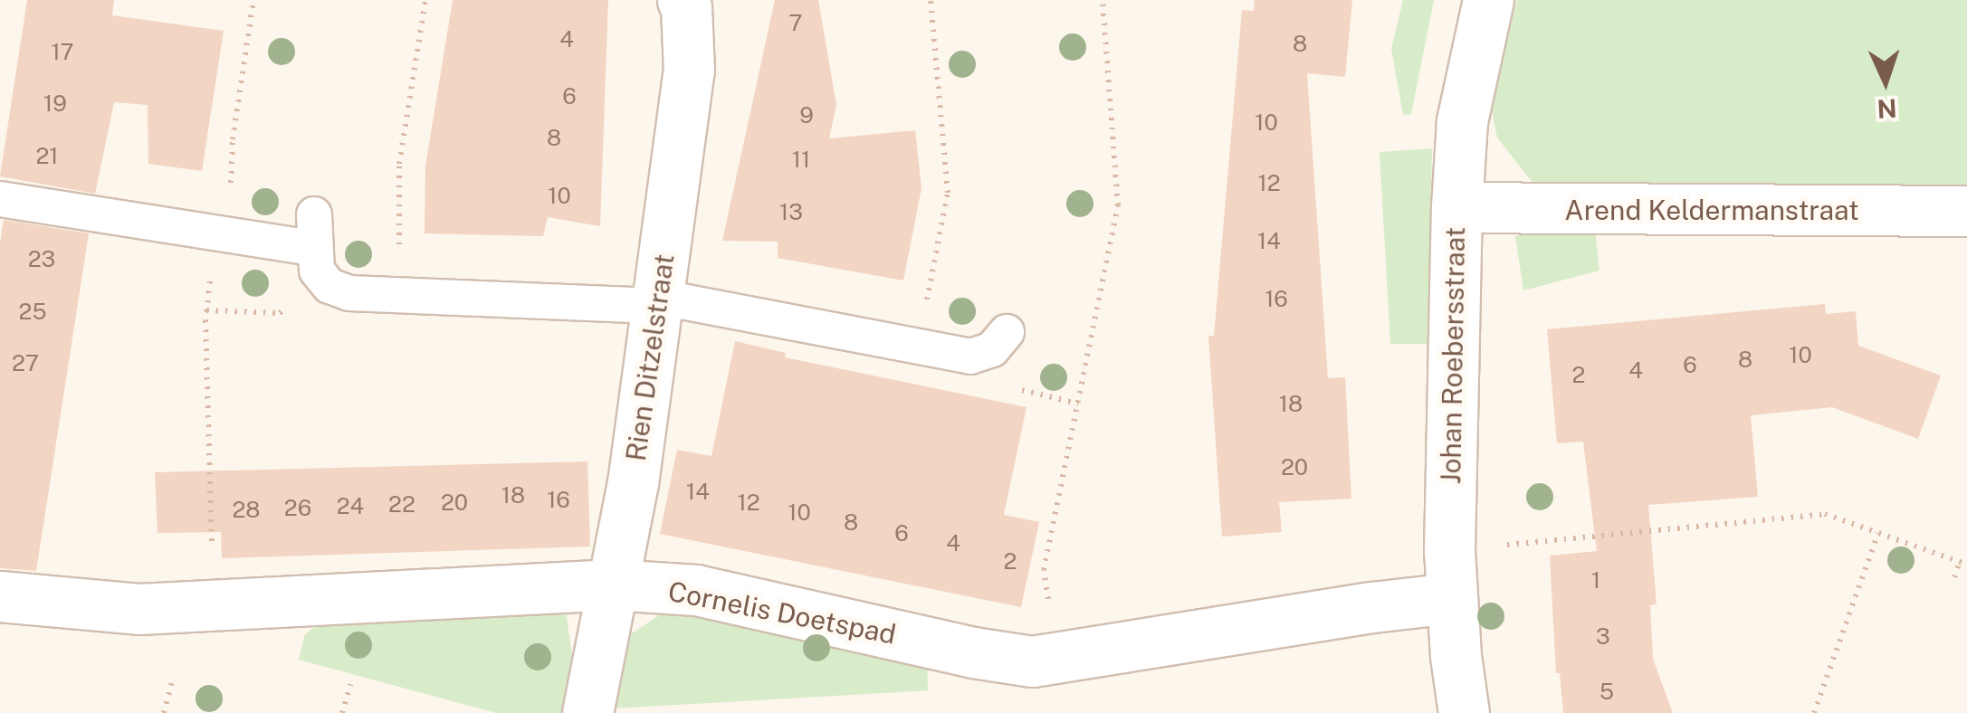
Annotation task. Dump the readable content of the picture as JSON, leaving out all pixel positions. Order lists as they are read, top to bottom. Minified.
{"streets":{"street":["Arend Keldermanstraat","Johan Roebersstraat","Rien Ditzelstraat","Cornelis Doetspad"]},"crossings":[["Arend Keldermanstraat","Johan Roebersstraat"],["Johan Roebersstraat","Cornelis Doetspad"],["Rien Ditzelstraat","Cornelis Doetspad"]],"house_numbers":["7","4","8","17","6","19","9","10","8","21","11","12","10","13","14","23","16","25","10","8","27","6","4","2","18","20","14","18","16","20","12","22","24","26","28","10","8","6","4","2","1","3","5"],"north":"bottom"}
